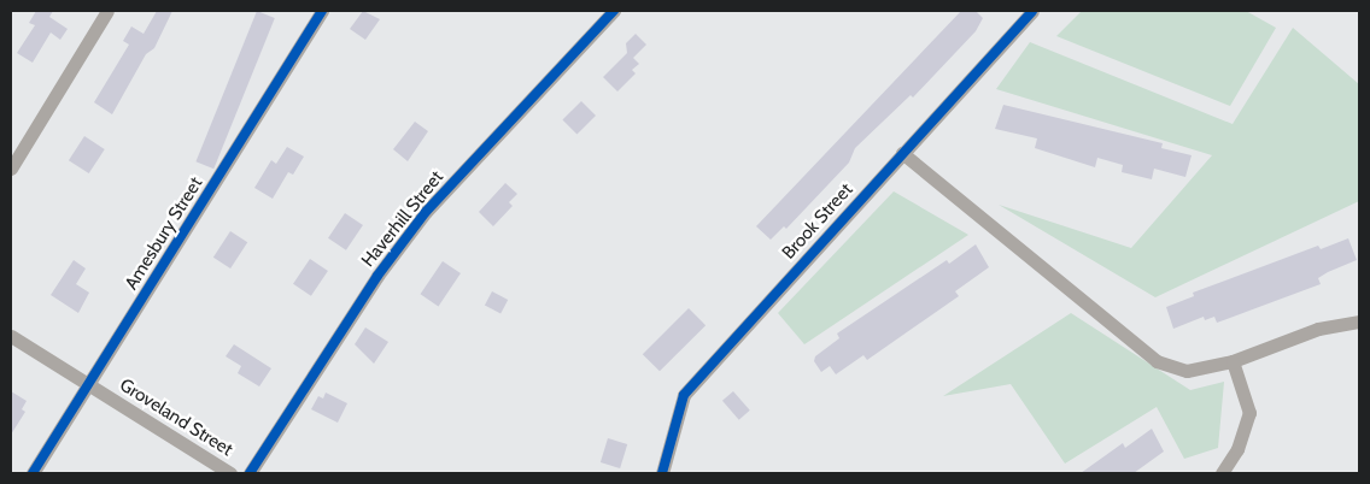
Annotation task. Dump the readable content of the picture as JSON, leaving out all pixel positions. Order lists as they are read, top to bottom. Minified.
{"streets":{"street":["Haverhill Street","Brook Street","Amesbury Street","Groveland Street"]},"crossings":[["Amesbury Street","Groveland Street"]]}
